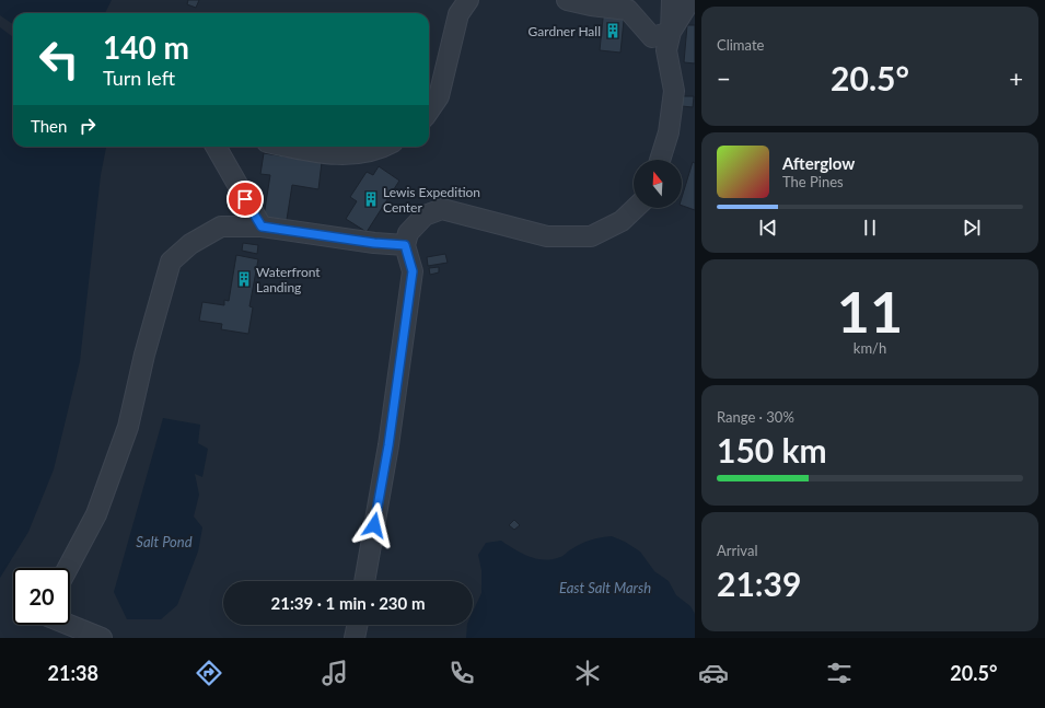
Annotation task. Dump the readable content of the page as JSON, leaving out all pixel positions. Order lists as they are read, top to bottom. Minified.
{"water":["Salt Pond","East Salt Marsh"],"places":{"building":["Gardner Hall","Lewis Expedition Center","Waterfront Landing"]},"north":"top","page":{"tile":["Climate",["11","km/h"],["Range · 30%","150 km"],["Arrival","21:39"]],"turn":["140 m","Turn left"],"heat":["−","20.5°","+"],"then":"Then","song":["Afterglow","The Pines"],"limit":"20","trip":"21:39 · 1 min · 230 m","tabs":["21:38","20.5°"]}}
